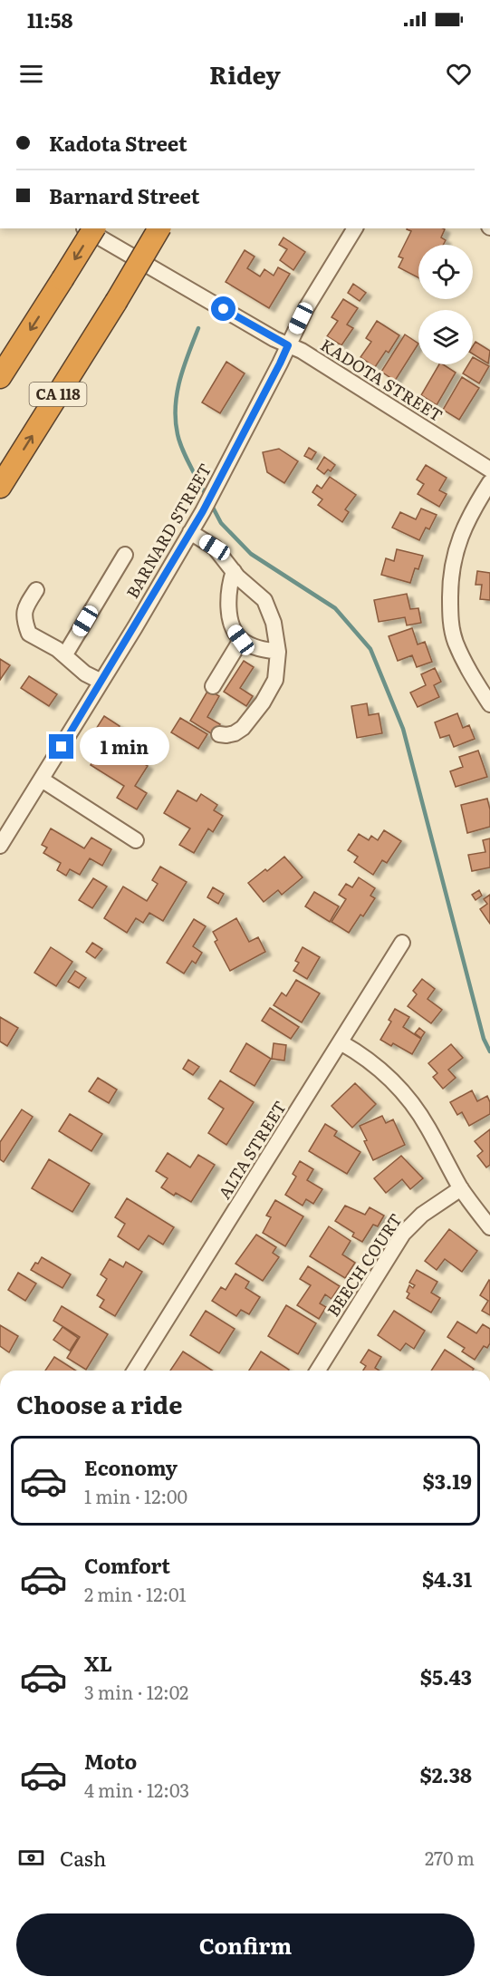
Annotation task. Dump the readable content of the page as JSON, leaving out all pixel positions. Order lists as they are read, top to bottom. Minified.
{"streets":{"highway":["CA 118"],"street":["KADOTA STREET","BARNARD STREET","ALTA STREET","BEECH COURT"]},"crossings":[["KADOTA STREET","BARNARD STREET"]],"page":{"status":"11:58","header":"Ridey","banner":["Kadota Street","Barnard Street"],"bubble":"1 min","heading":"Choose a ride","list":[{"name":"Economy","note":"1 min · 12:00","value":"$3.19"},{"name":"Comfort","note":"2 min · 12:01","value":"$4.31"},{"name":"XL","note":"3 min · 12:02","value":"$5.43"},{"name":"Moto","note":"4 min · 12:03","value":"$2.38"}],"pay":["Cash","270 m"],"buttons":"Confirm"}}
